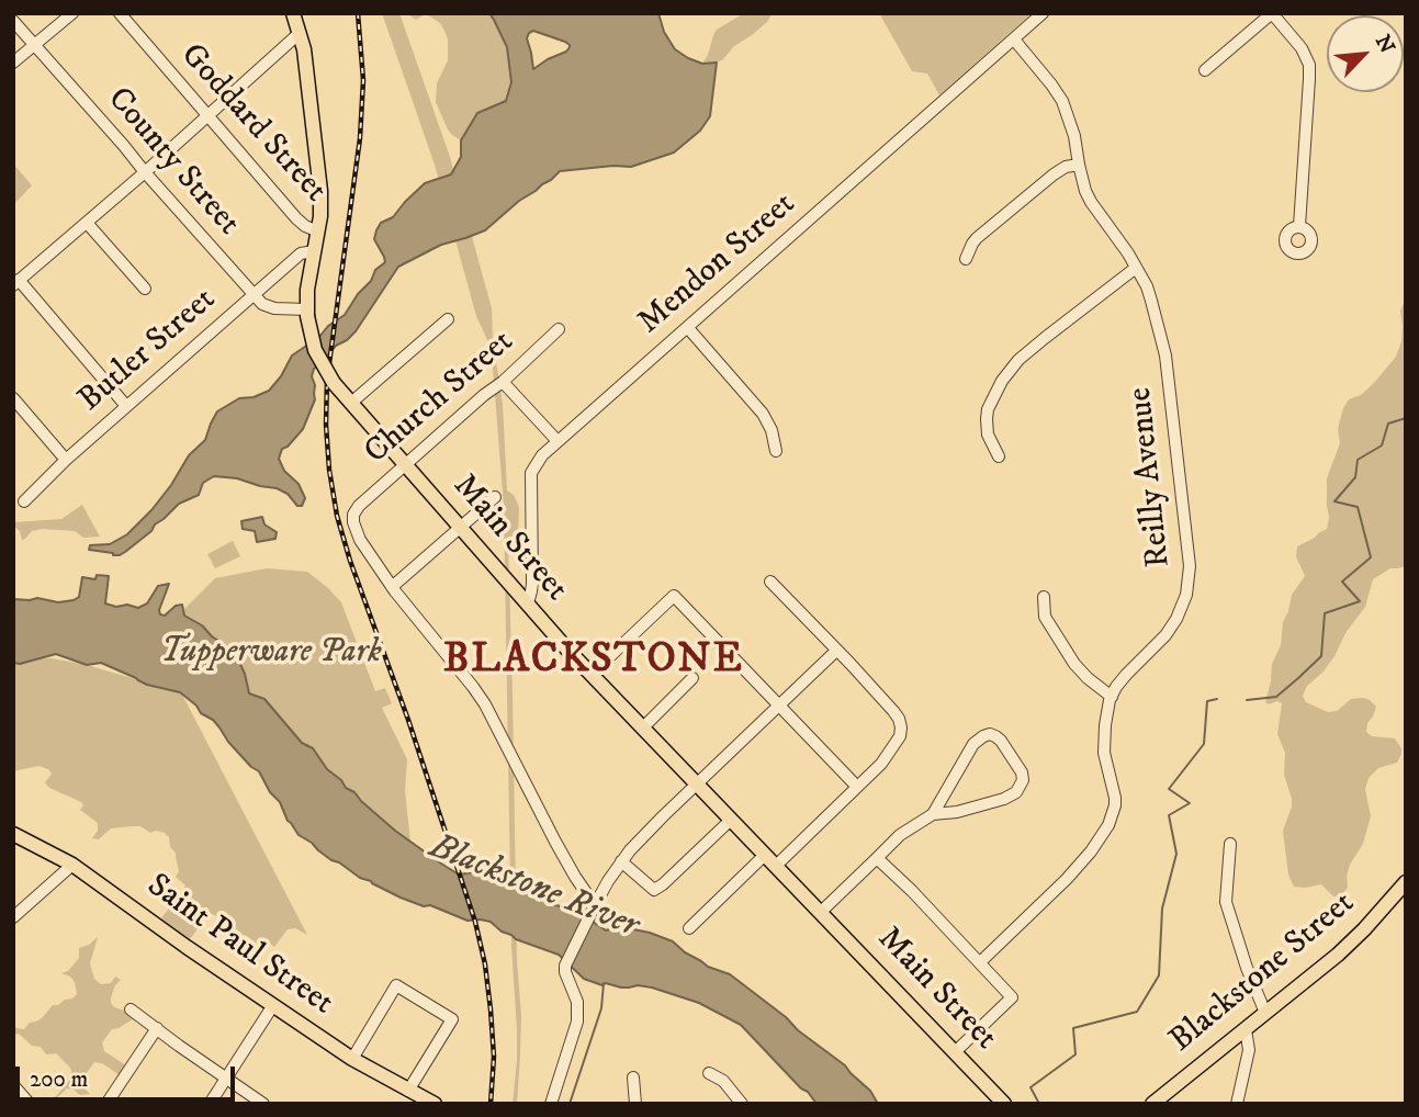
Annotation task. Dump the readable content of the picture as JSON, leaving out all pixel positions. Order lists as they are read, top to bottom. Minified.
{"streets":{"main road":["Main Street","Saint Paul Street","Blackstone Street"],"street":["Goddard Street","County Street","Mendon Street","Butler Street","Church Street","Reilly Avenue"]},"crossings":[["Goddard Street","Main Street"],["County Street","Butler Street"],["County Street","Main Street"],["Mendon Street","Reilly Avenue"],["Mendon Street","Main Street"],["Butler Street","Main Street"],["Church Street","Main Street"]],"districts":["BLACKSTONE"],"water":["Blackstone River"],"parks":["Tupperware Park"],"scale_bar":"200 m","north":"top right"}
